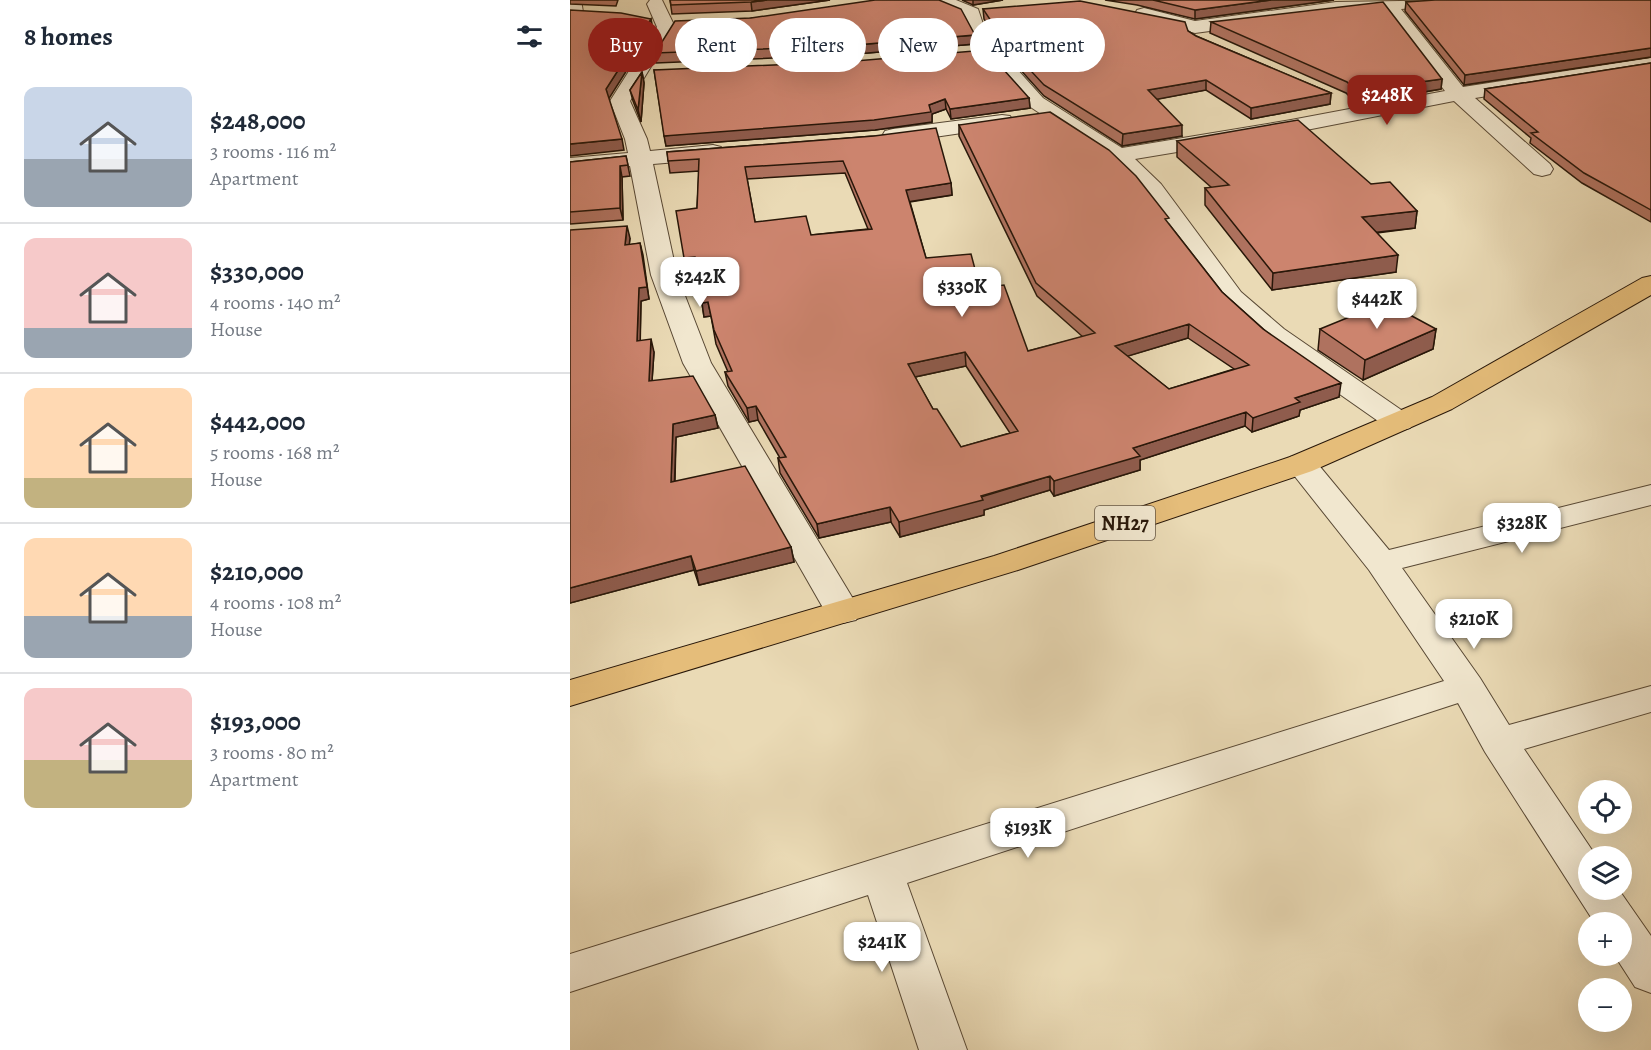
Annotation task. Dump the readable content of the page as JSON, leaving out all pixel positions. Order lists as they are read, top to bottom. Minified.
{"streets":{"highway":["NH27"]},"page":{"heading":"8 homes","chip":["Buy","Rent","Filters","New","Apartment"],"list":[{"name":"$248,000","note":"3 rooms · 116 m² · Apartment"},{"name":"$330,000","note":"4 rooms · 140 m² · House"},{"name":"$442,000","note":"5 rooms · 168 m² · House"},{"name":"$210,000","note":"4 rooms · 108 m² · House"},{"name":"$193,000","note":"3 rooms · 80 m² · Apartment"}],"price":["$248K","$242K","$330K","$442K","$328K","$210K","$193K","$241K"],"map_buttons":["+","−"]}}
